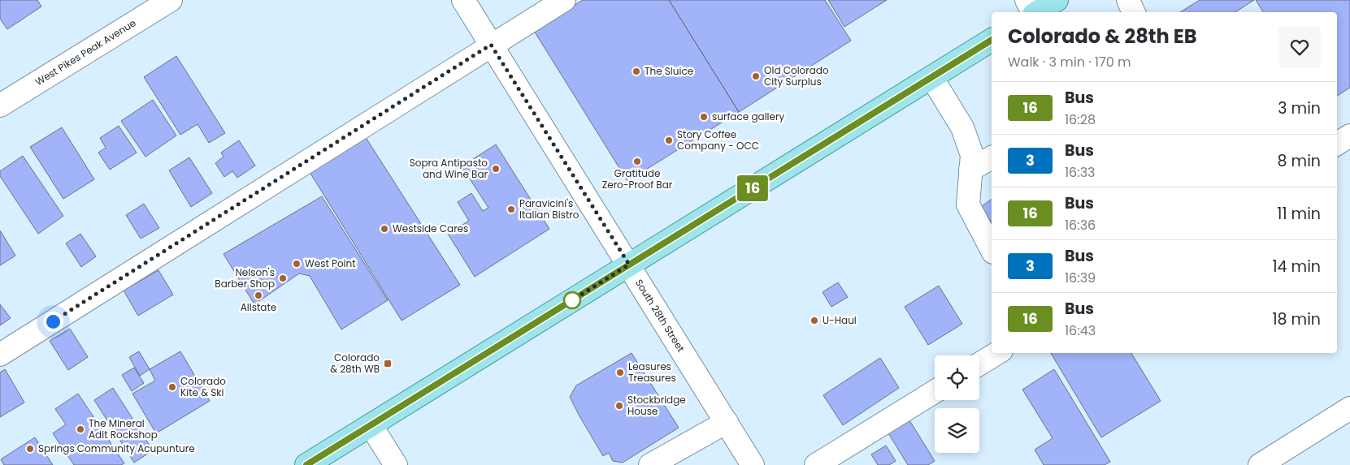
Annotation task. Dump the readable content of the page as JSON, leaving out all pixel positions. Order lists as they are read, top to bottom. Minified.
{"streets":{"street":["West Pikes Peak Avenue","South 28th Street"]},"places":{"other":["The Sluice","Old Colorado City Surplus","surface gallery","Story Coffee Company - OCC","Gratitude Zero-Proof Bar","Sopra Antipasto and Wine Bar","Paravicini's Italian Bistro","Westside Cares","West Point","Nelson's Barber Shop","Allstate","U-Haul","Leasures Treasures","Colorado Kite & Ski","Stockbridge House","The Mineral Adit Rockshop","Springs Community Acupunture"],"transit":["Colorado & 28th WB"]},"lines":["bus line 16"],"page":{"on_map":"16","heading":["Colorado & 28th EB","Walk · 3 min · 170 m"],"list":[{"mark":"16","name":"Bus","note":"16:28","value":"3 min"},{"mark":"3","name":"Bus","note":"16:33","value":"8 min"},{"mark":"16","name":"Bus","note":"16:36","value":"11 min"},{"mark":"3","name":"Bus","note":"16:39","value":"14 min"},{"mark":"16","name":"Bus","note":"16:43","value":"18 min"}]}}
